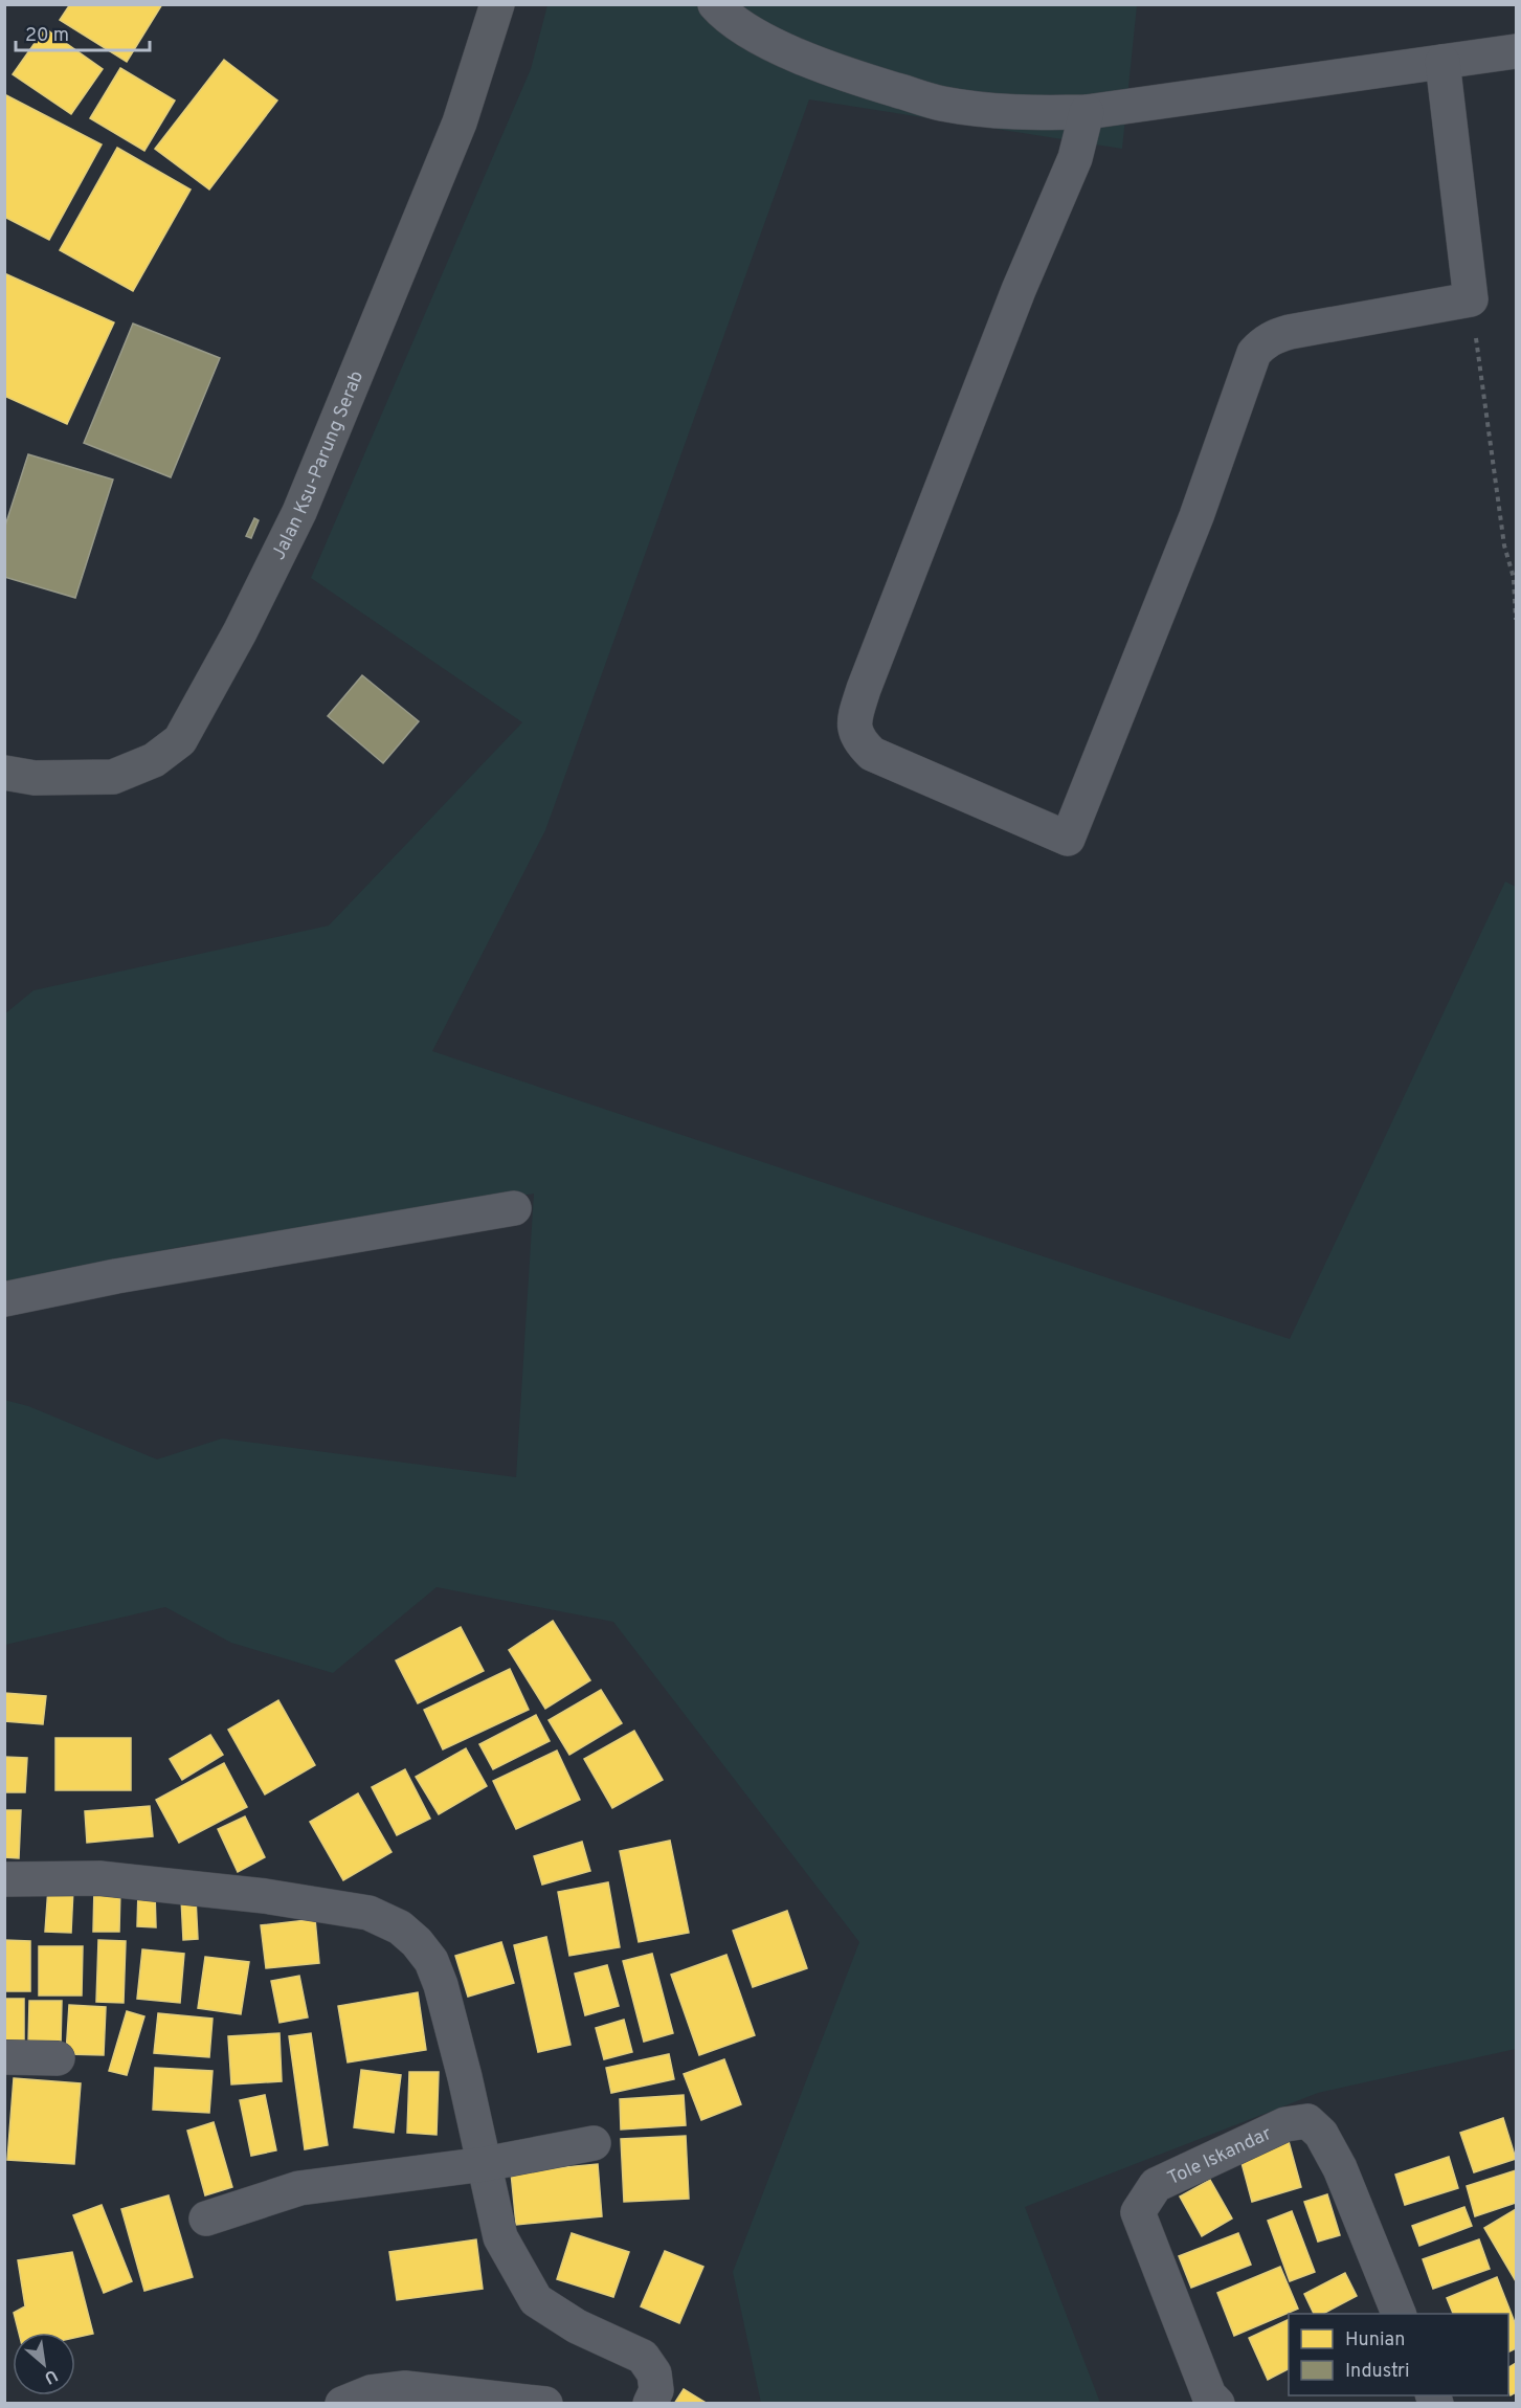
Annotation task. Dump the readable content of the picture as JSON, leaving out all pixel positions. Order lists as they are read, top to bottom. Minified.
{"streets":{"street":["Jalan Ksu-Parung Serab","Tole Iskandar"]},"legend":["Hunian","Industri"],"scale_bar":"20 m","north":"bottom right"}
